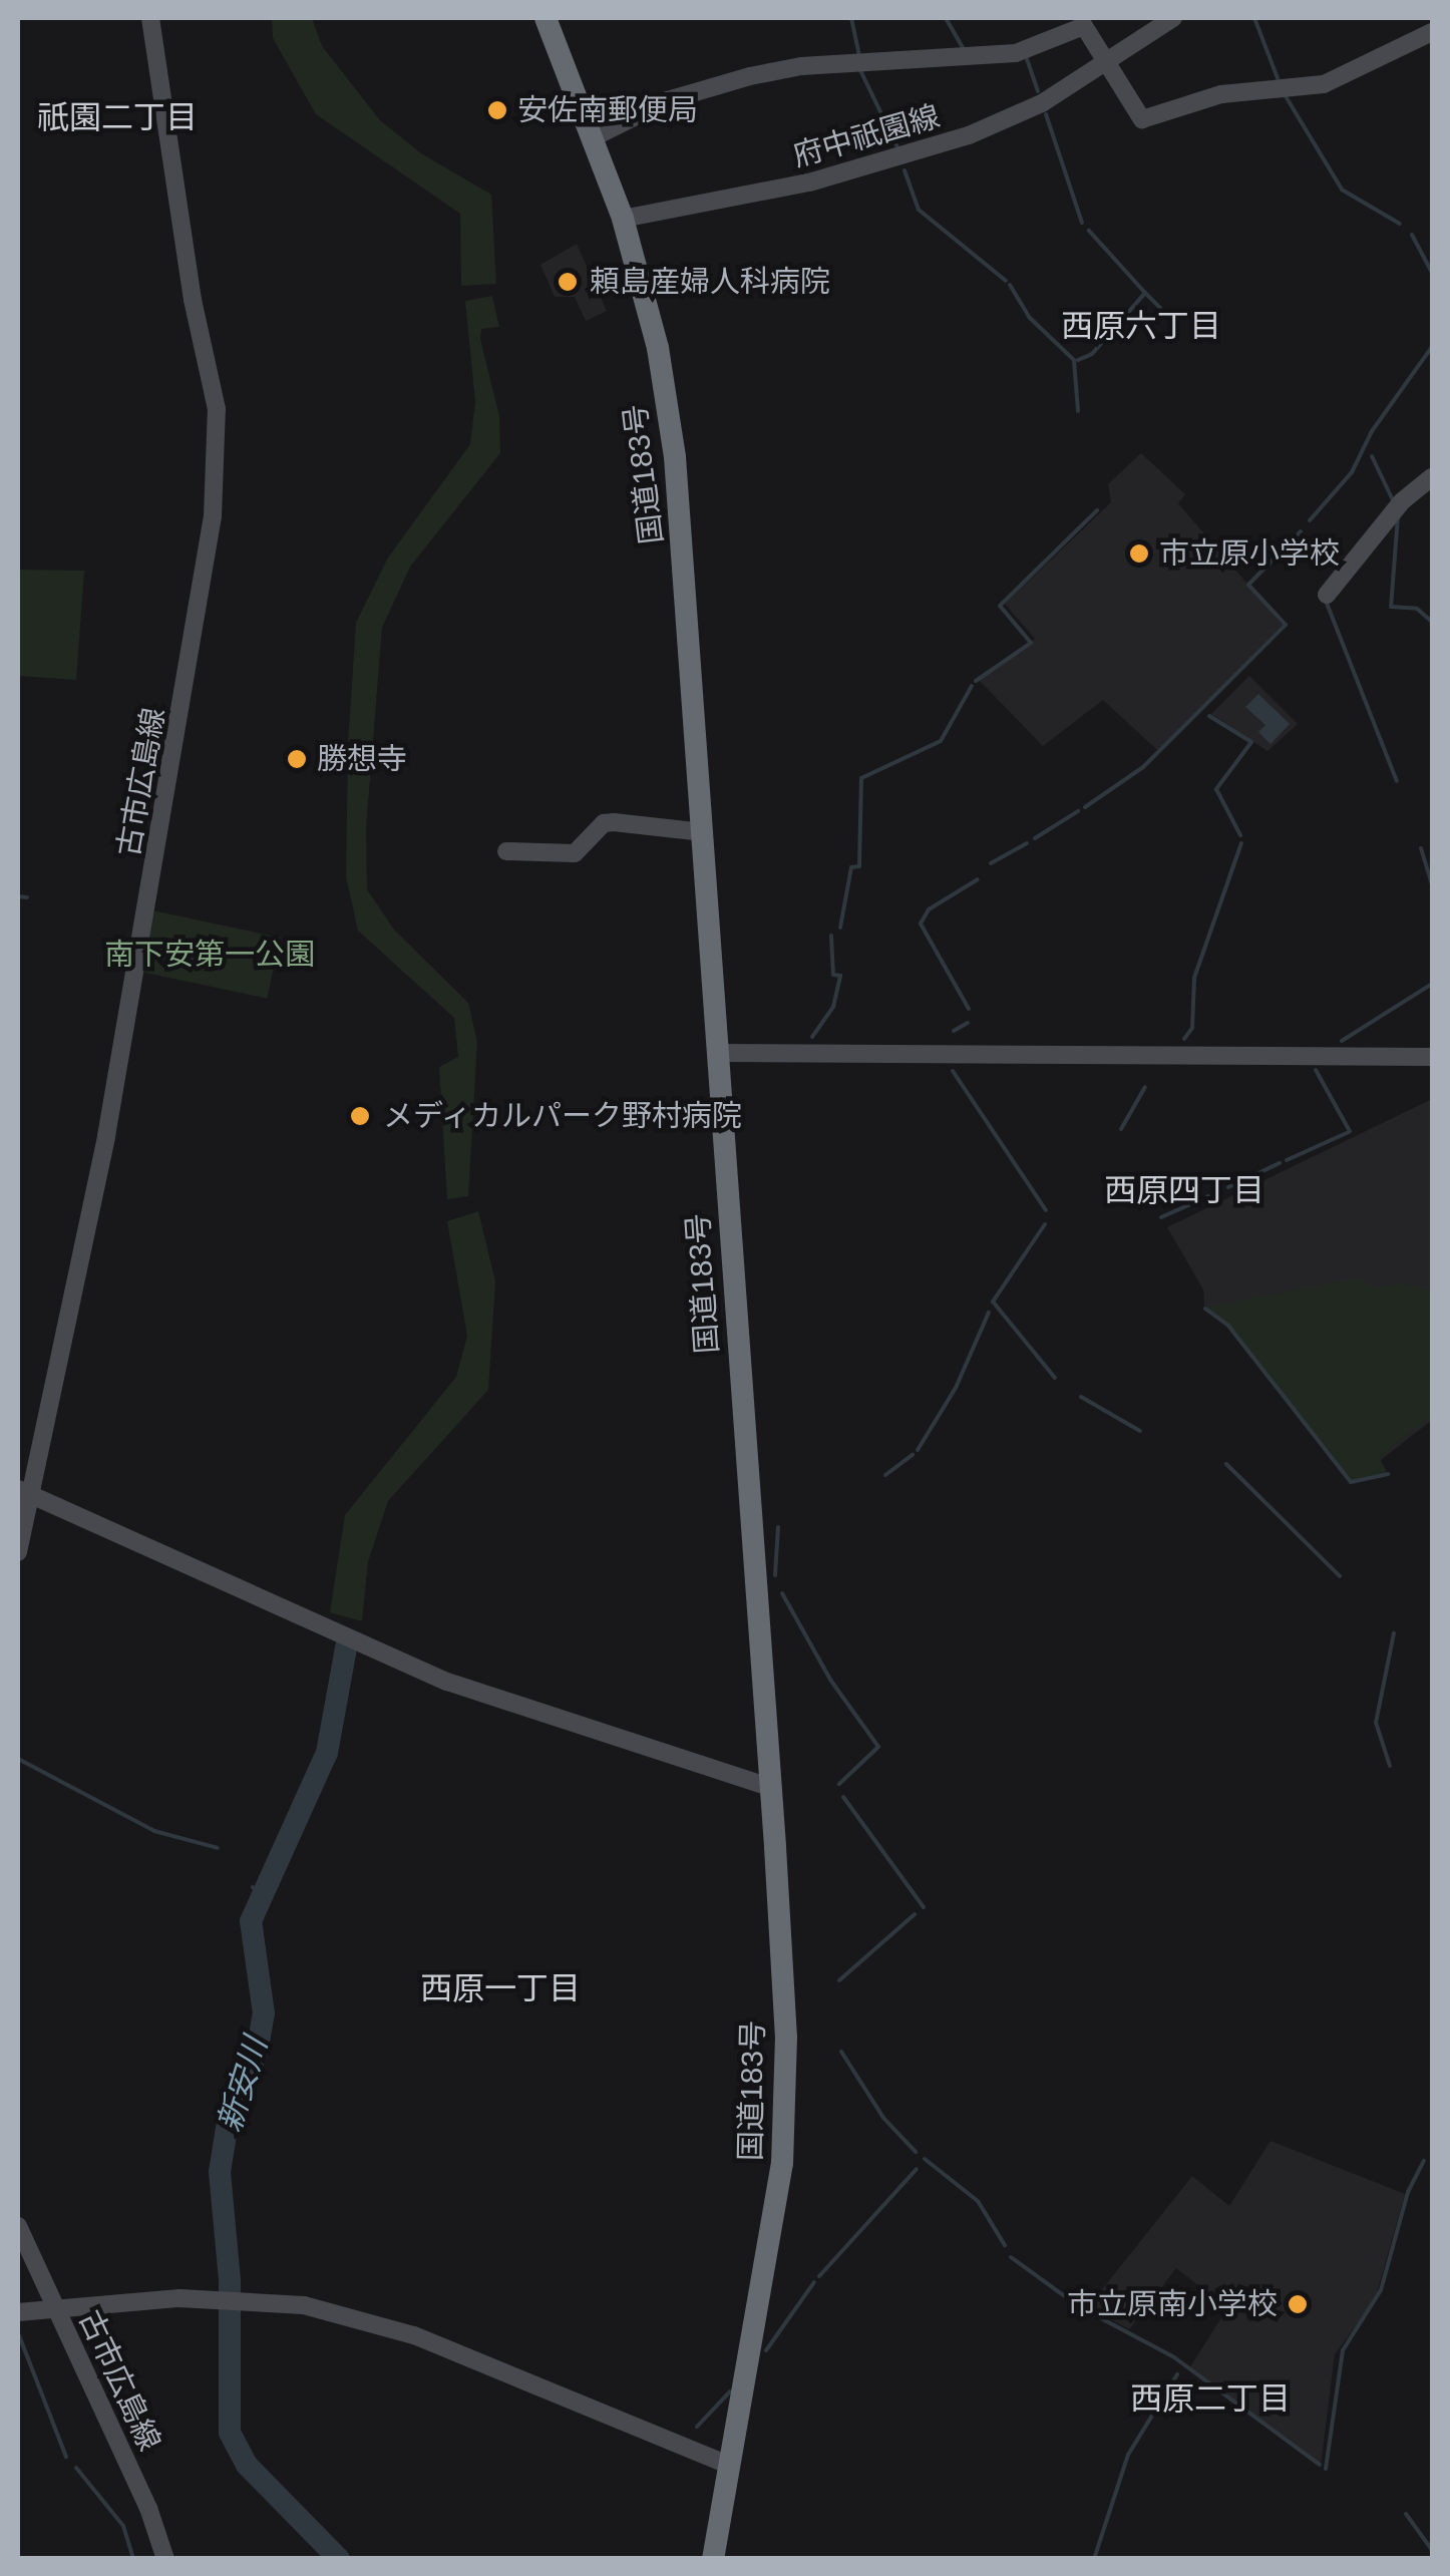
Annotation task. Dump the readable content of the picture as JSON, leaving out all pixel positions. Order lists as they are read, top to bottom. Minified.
{"streets":{"highway":["国道183号"],"main road":["府中祇園線","古市広島線"]},"crossings":[["府中祇園線","国道183号"]],"districts":["祇園二丁目","西原六丁目","西原四丁目","西原一丁目","西原二丁目"],"water":["新安川"],"parks":["南下安第一公園"],"places":["安佐南郵便局","頼島産婦人科病院","市立原小学校","勝想寺","メディカルパーク野村病院","市立原南小学校"]}
